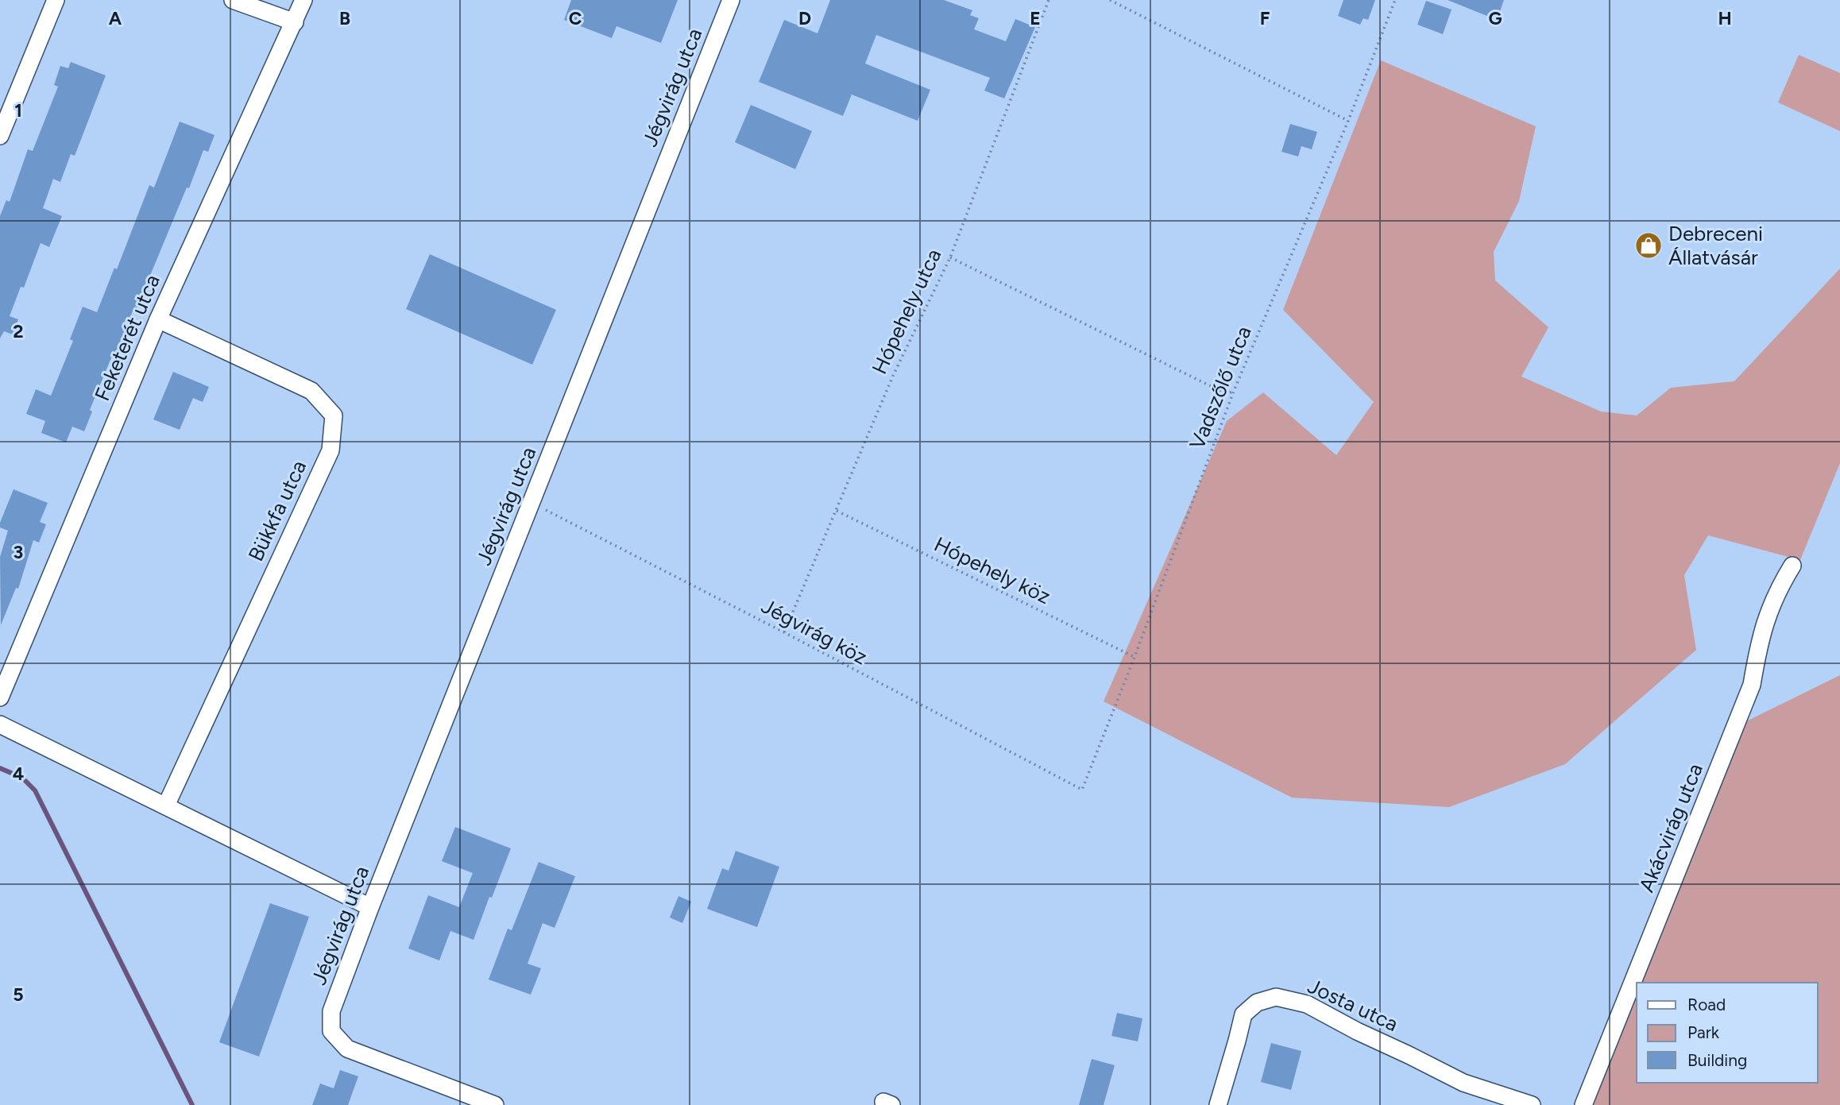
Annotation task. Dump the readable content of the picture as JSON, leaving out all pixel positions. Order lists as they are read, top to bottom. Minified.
{"streets":{"street":["Jégvirág utca","Feketerét utca","Bükkfa utca","Akácvirág utca","Josta utca"],"path":["Hópehely utca","Vadszőlő utca","Hópehely köz","Jégvirág köz"]},"crossings":[["Jégvirág utca","Jégvirág köz"],["Hópehely utca","Hópehely köz"],["Hópehely utca","Jégvirág köz"],["Feketerét utca","Bükkfa utca"],["Vadszőlő utca","Hópehely köz"],["Vadszőlő utca","Jégvirág köz"]],"places":{"shop":["Debreceni Állatvásár"]},"legend":["Road","Park","Building"],"grid":{"columns":["A","B","C","D","E","F","G","H"],"rows":["1","2","3","4","5"]}}
